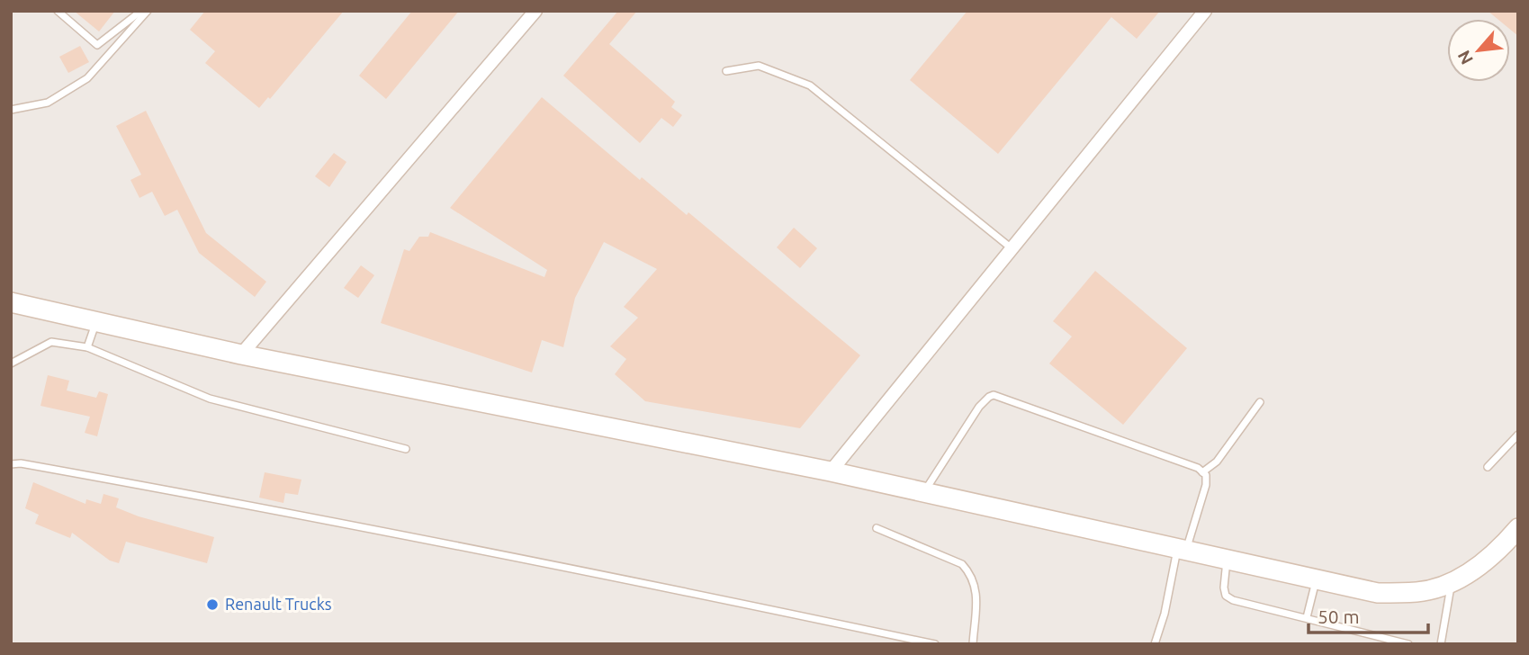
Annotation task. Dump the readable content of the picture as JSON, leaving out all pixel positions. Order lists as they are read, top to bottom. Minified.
{"places":["Renault Trucks"],"scale_bar":"50 m","north":"bottom left"}
